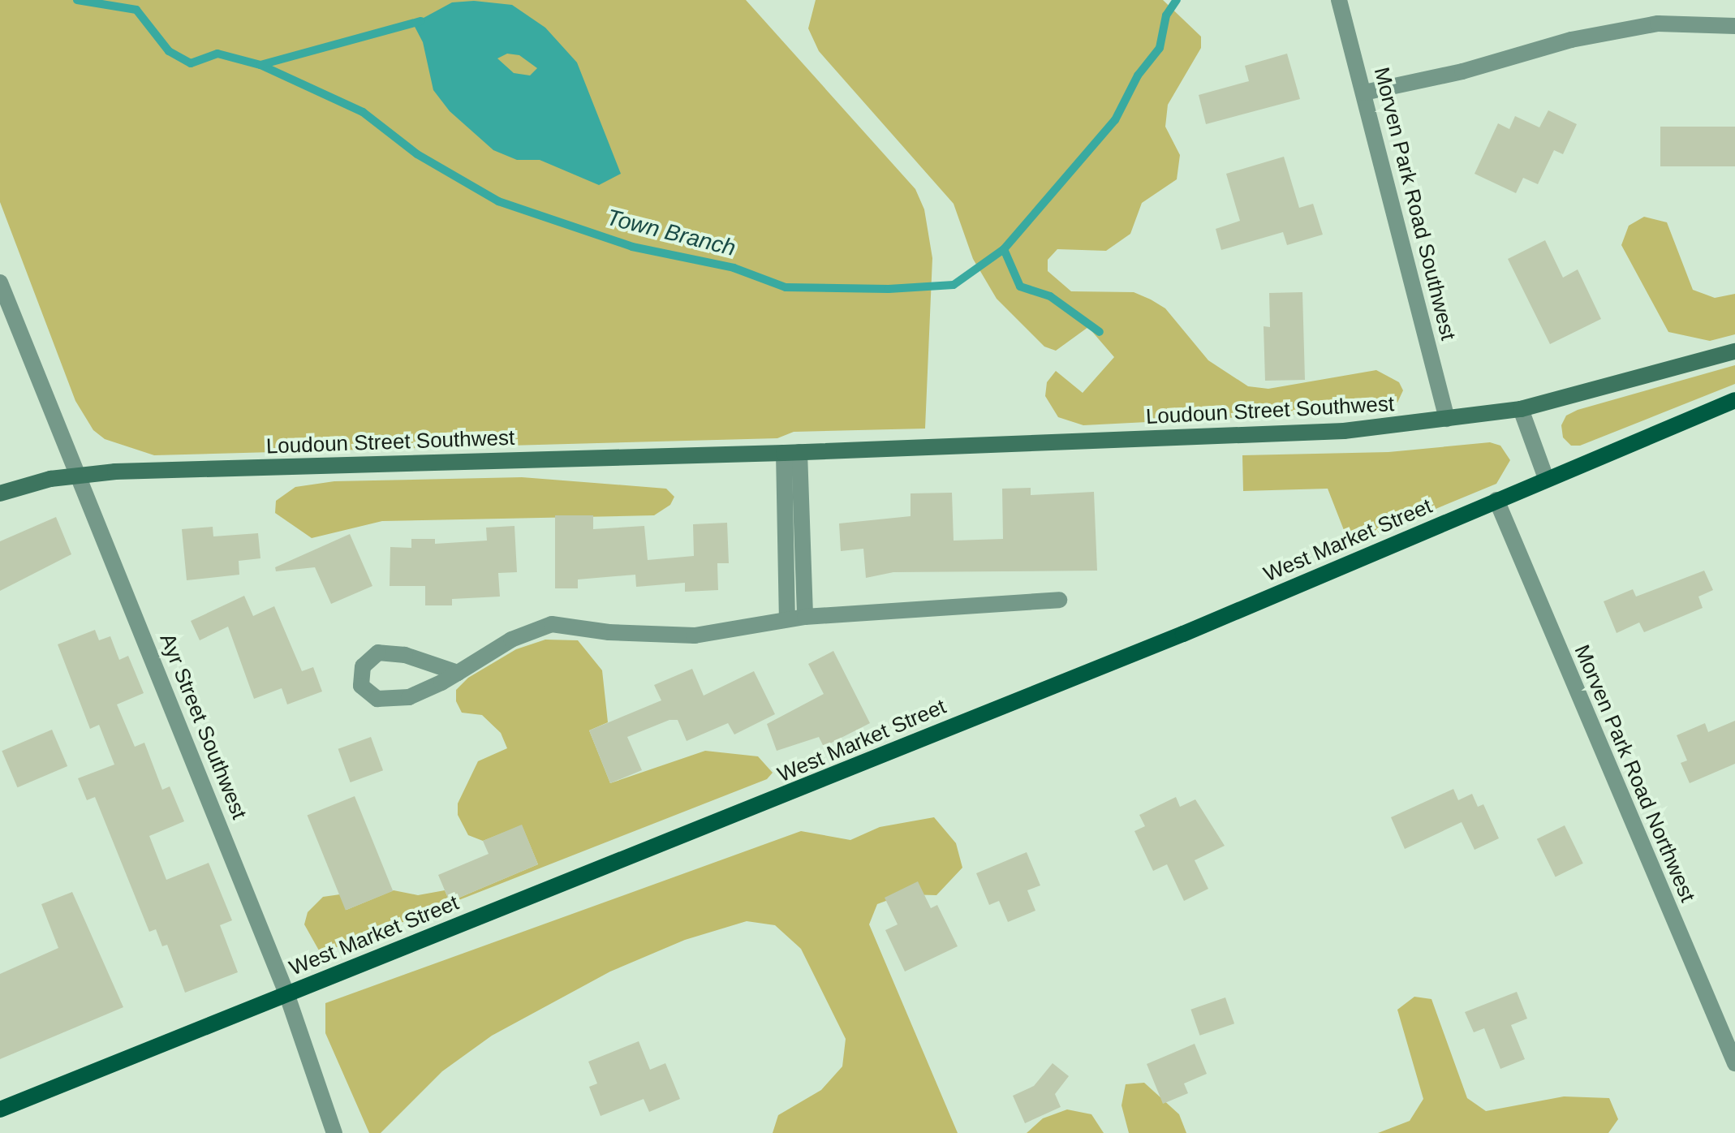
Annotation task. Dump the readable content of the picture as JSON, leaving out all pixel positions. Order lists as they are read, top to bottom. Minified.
{"streets":{"main road":["Loudoun Street Southwest","West Market Street"],"street":["Morven Park Road Southwest","Ayr Street Southwest","Morven Park Road Northwest"]},"crossings":[["Morven Park Road Southwest","Loudoun Street Southwest"],["Loudoun Street Southwest","Ayr Street Southwest"],["West Market Street","Ayr Street Southwest"],["West Market Street","Morven Park Road Northwest"]],"water":["Town Branch"]}
